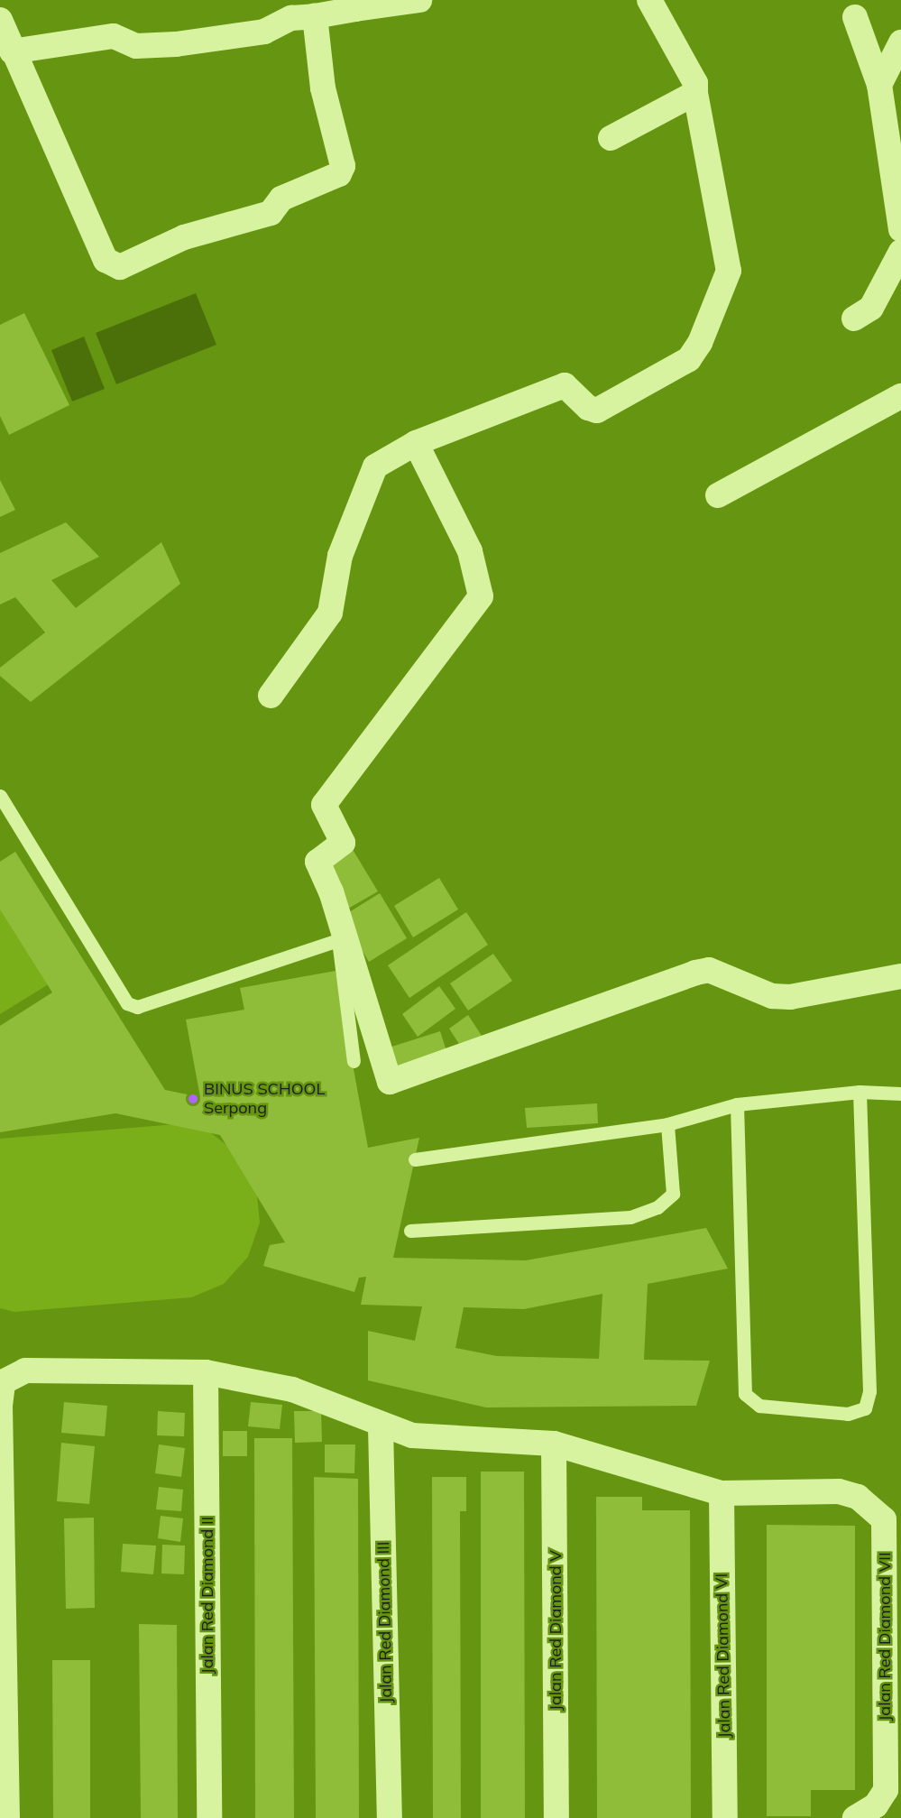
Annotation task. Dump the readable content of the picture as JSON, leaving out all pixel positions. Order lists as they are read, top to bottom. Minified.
{"streets":{"street":["Jalan Red Diamond II","Jalan Red Diamond III","Jalan Red Diamond V","Jalan Red Diamond VII","Jalan Red Diamond VI"]},"crossings":[["Jalan Red Diamond VII","Jalan Red Diamond VI"]],"places":["BINUS SCHOOL Serpong"]}
